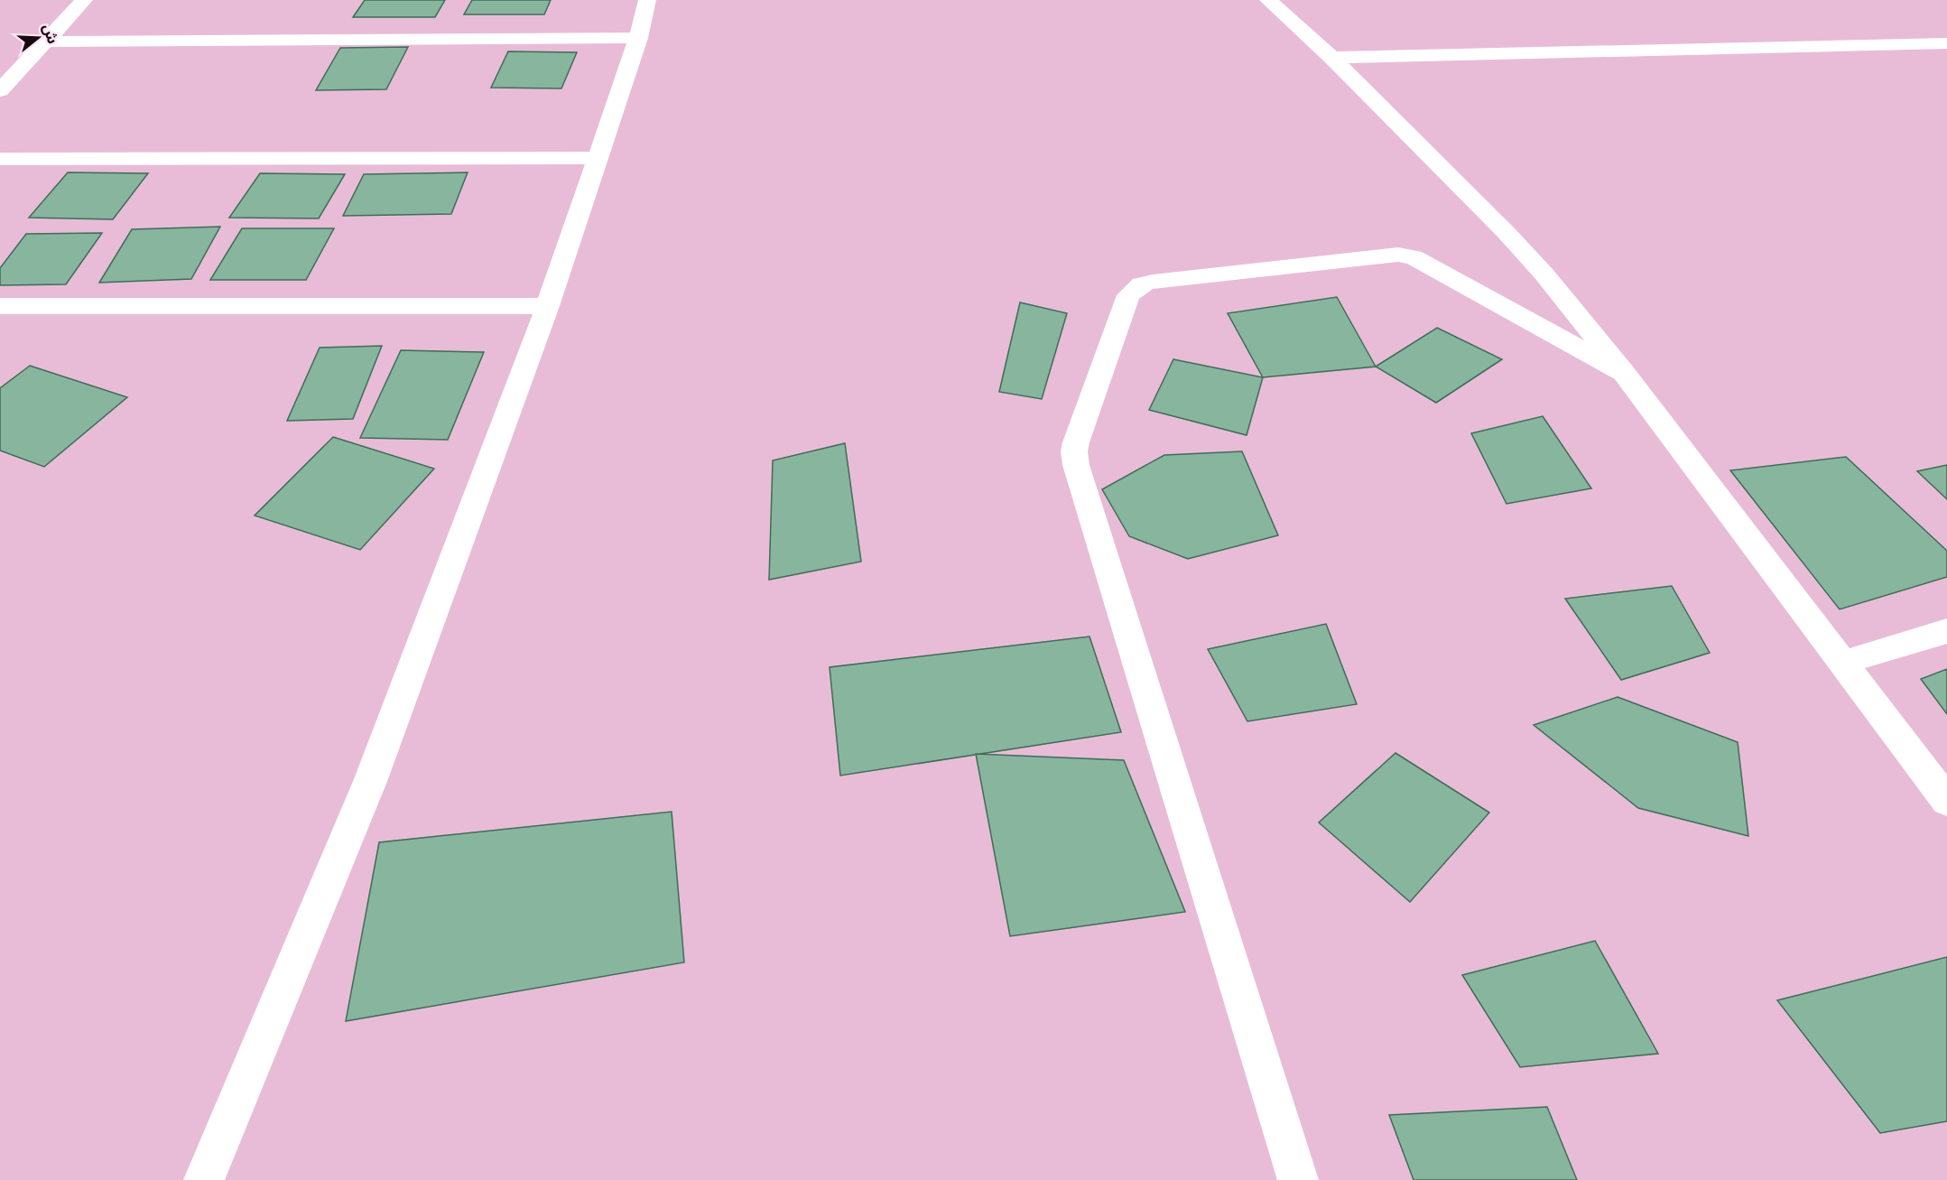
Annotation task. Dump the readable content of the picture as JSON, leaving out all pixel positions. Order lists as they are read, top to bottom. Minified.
{"north":"right"}
